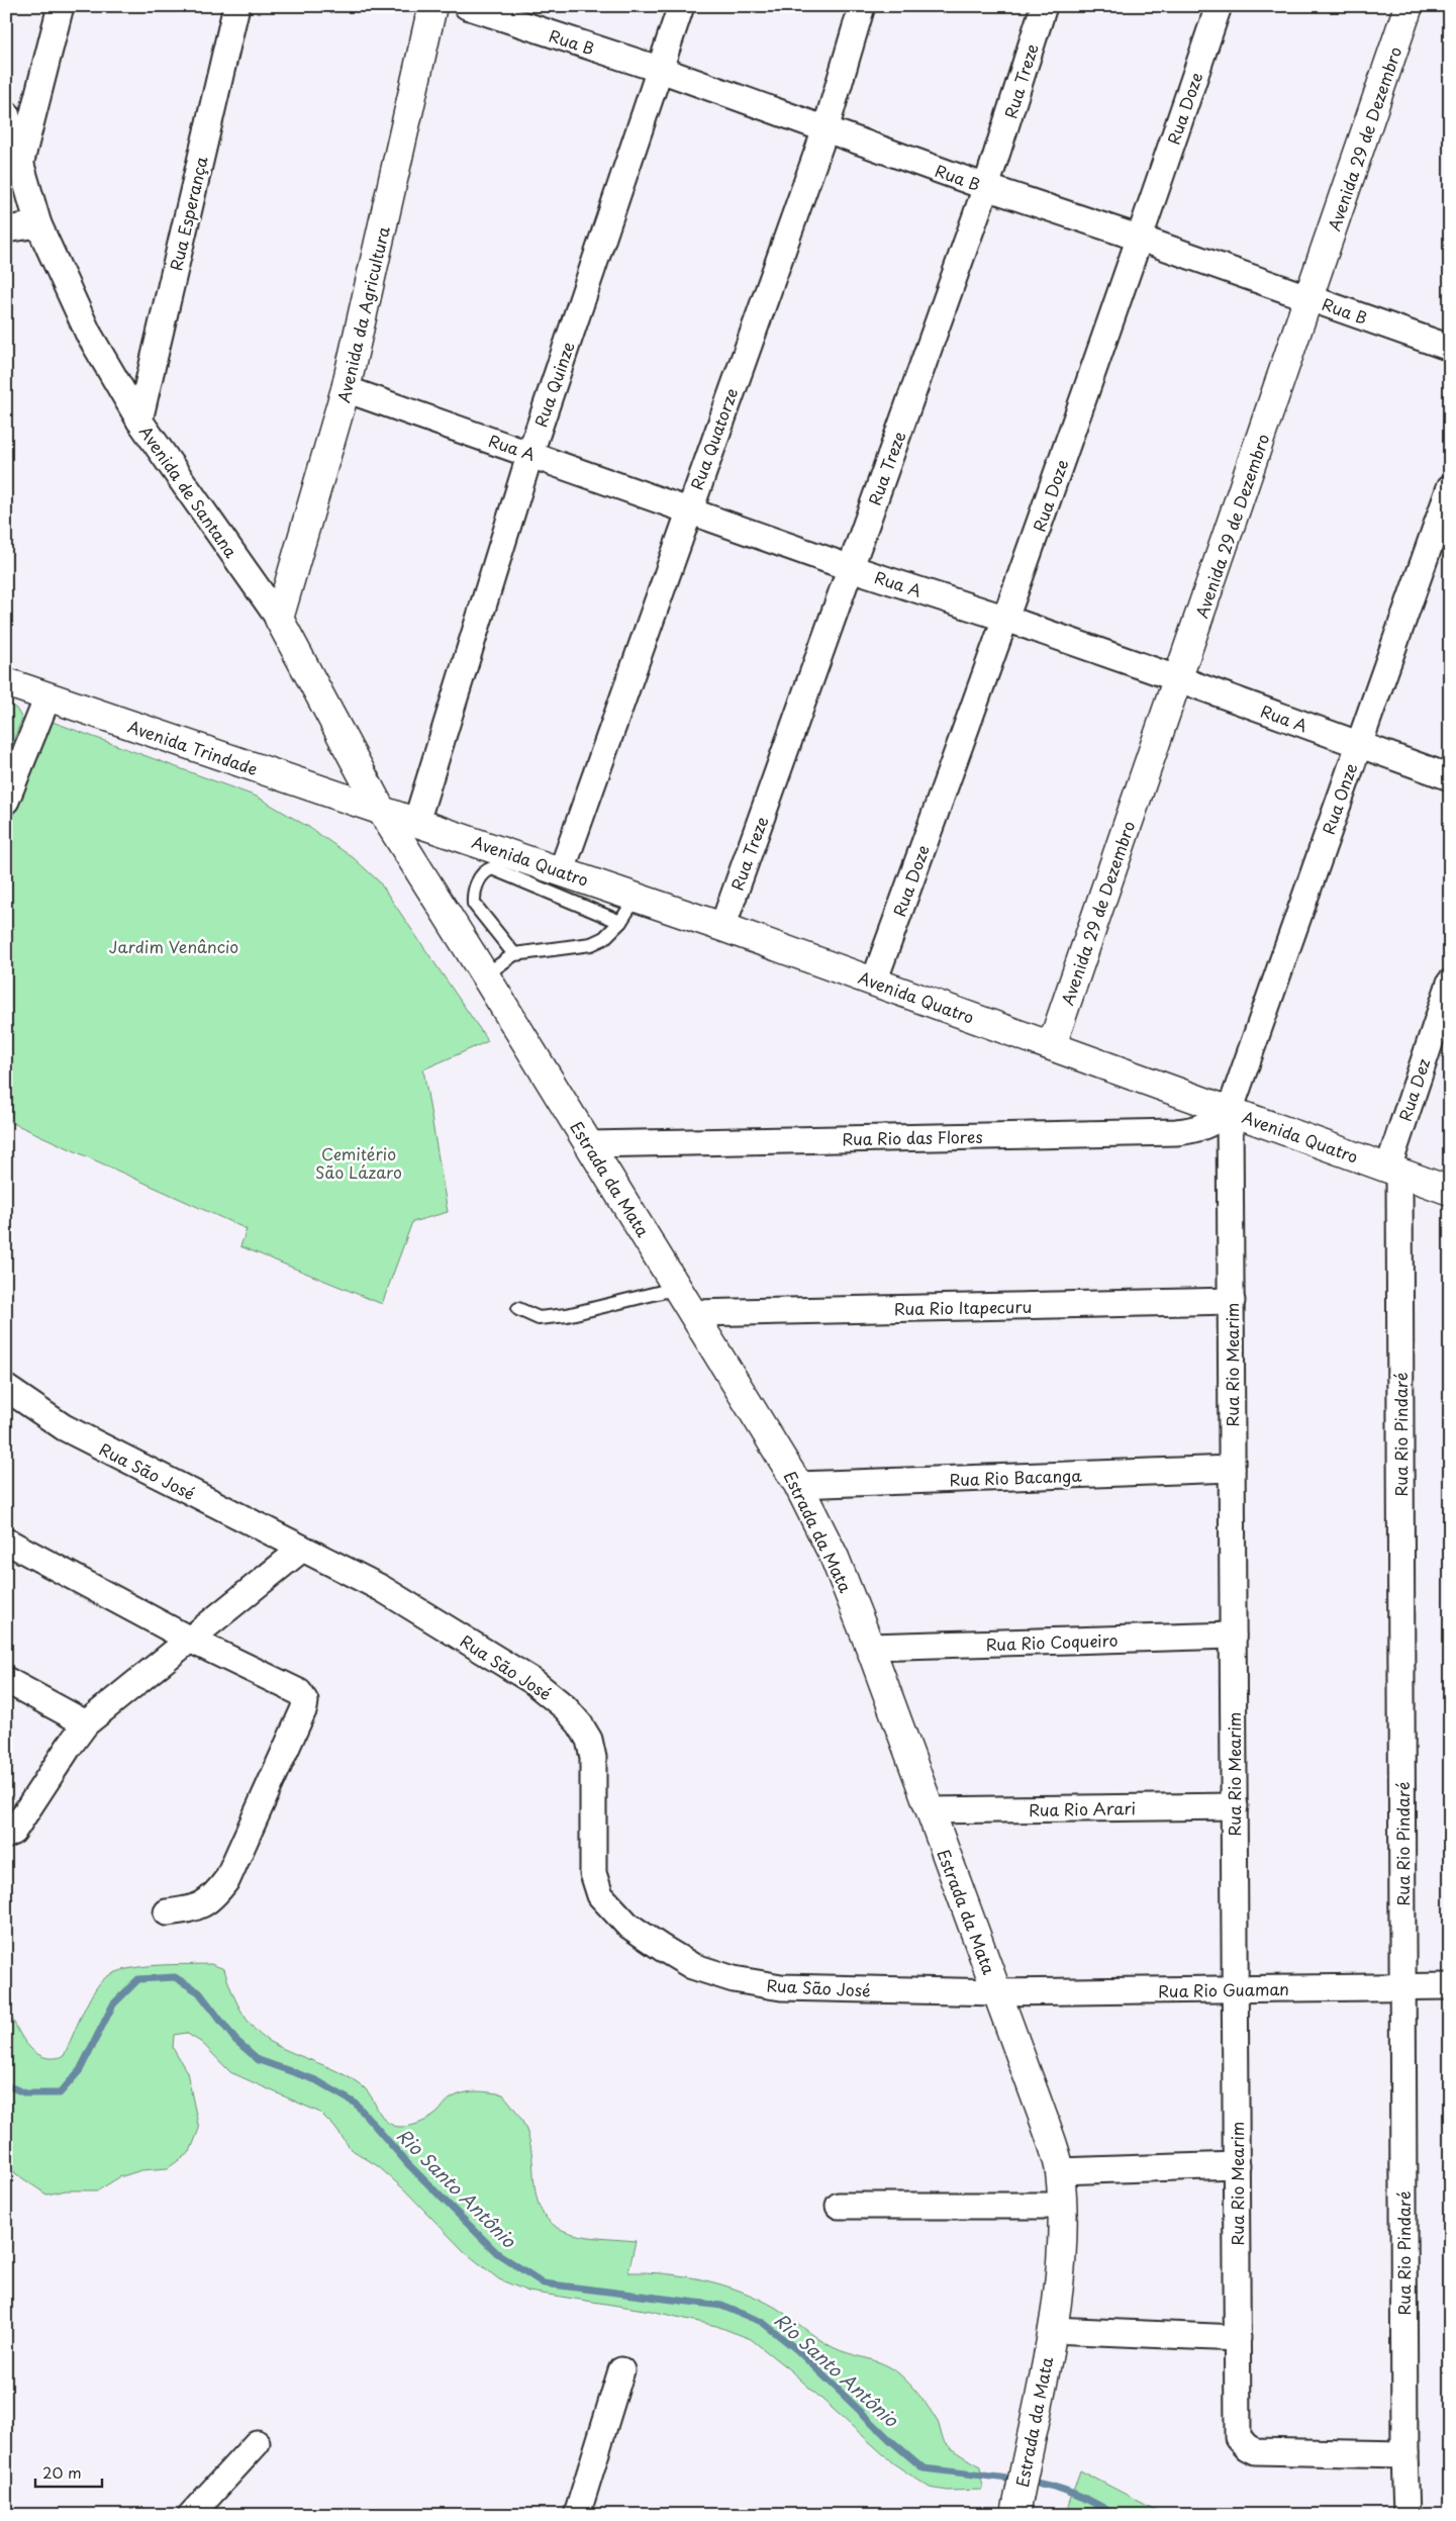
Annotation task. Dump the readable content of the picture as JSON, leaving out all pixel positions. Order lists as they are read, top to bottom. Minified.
{"streets":{"main road":["Avenida 29 de Dezembro","Avenida da Agricultura","Avenida de Santana","Avenida Trindade","Avenida Quatro","Estrada da Mata"],"street":["Rua B","Rua Treze","Rua Doze","Rua Esperança","Rua Quinze","Rua Quatorze","Rua A","Rua Onze","Rua Dez","Rua Rio das Flores","Rua Rio Itapecuru","Rua Rio Mearim","Rua Rio Pindaré","Rua São José","Rua Rio Bacanga","Rua Rio Coqueiro","Rua Rio Arari","Rua Rio Guaman"]},"crossings":[["Rua B","Rua Treze"],["Rua B","Rua Doze"],["Rua B","Avenida 29 de Dezembro"],["Rua B","Rua Quinze"],["Rua B","Rua Quatorze"],["Rua Treze","Rua A"],["Rua Treze","Avenida Quatro"],["Rua Doze","Rua A"],["Rua Doze","Avenida Quatro"],["Avenida 29 de Dezembro","Rua A"],["Avenida 29 de Dezembro","Avenida Quatro"],["Rua Esperança","Avenida de Santana"],["Avenida da Agricultura","Rua A"],["Avenida da Agricultura","Avenida de Santana"],["Rua Quinze","Rua A"],["Rua Quinze","Avenida Quatro"],["Rua Quatorze","Rua A"],["Rua Quatorze","Avenida Quatro"],["Rua A","Rua Onze"],["Avenida de Santana","Avenida Trindade"],["Avenida de Santana","Avenida Quatro"],["Avenida de Santana","Estrada da Mata"],["Avenida Trindade","Avenida Quatro"],["Avenida Trindade","Estrada da Mata"],["Rua Onze","Avenida Quatro"],["Rua Onze","Rua Rio das Flores"],["Rua Onze","Rua Rio Mearim"],["Avenida Quatro","Rua Dez"],["Avenida Quatro","Rua Rio das Flores"],["Avenida Quatro","Estrada da Mata"],["Avenida Quatro","Rua Rio Mearim"],["Avenida Quatro","Rua Rio Pindaré"],["Rua Dez","Rua Rio Pindaré"],["Rua Rio das Flores","Estrada da Mata"],["Rua Rio das Flores","Rua Rio Mearim"],["Estrada da Mata","Rua Rio Itapecuru"],["Estrada da Mata","Rua São José"],["Estrada da Mata","Rua Rio Bacanga"],["Estrada da Mata","Rua Rio Coqueiro"],["Estrada da Mata","Rua Rio Arari"],["Estrada da Mata","Rua Rio Guaman"],["Rua Rio Itapecuru","Rua Rio Mearim"],["Rua Rio Mearim","Rua Rio Pindaré"],["Rua Rio Mearim","Rua Rio Bacanga"],["Rua Rio Mearim","Rua Rio Coqueiro"],["Rua Rio Mearim","Rua Rio Arari"],["Rua Rio Mearim","Rua Rio Guaman"],["Rua Rio Pindaré","Rua Rio Guaman"],["Rua São José","Rua Rio Guaman"]],"water":["Rio Santo Antônio"],"parks":["Jardim Venâncio","Cemitério São Lázaro"],"scale_bar":"20 m"}
